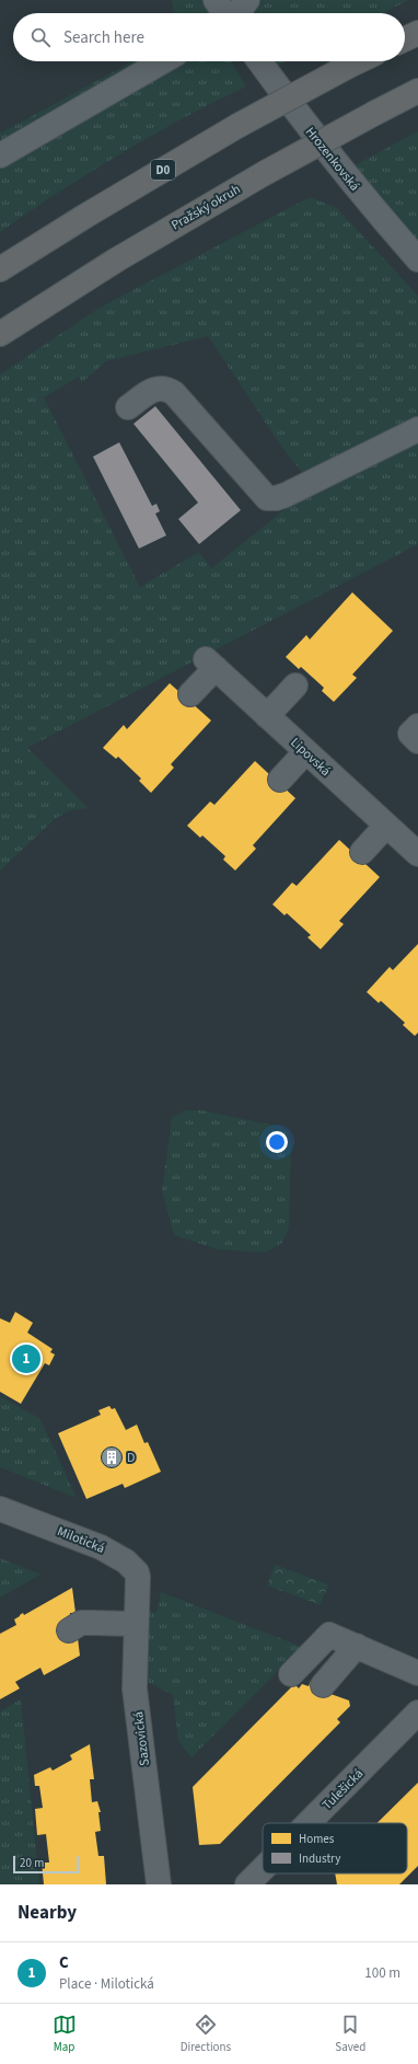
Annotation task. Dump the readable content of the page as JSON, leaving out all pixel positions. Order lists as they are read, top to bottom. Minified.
{"streets":{"highway":["D0","Pražský okruh"],"street":["Hrozenkovská","Lipovská","Milotická","Sazovická","Tulešická"]},"crossings":[["Milotická","Sazovická"]],"places":{"building":["D"]},"legend":["Homes","Industry"],"scale_bar":"20 m","page":{"search":"Search here","pins":"1","scale":"20 m","heading":"Nearby","list":[{"mark":"1","name":"C","note":"Place · Milotická","value":"100 m"}],"nav":["Map","Directions","Saved"]}}
